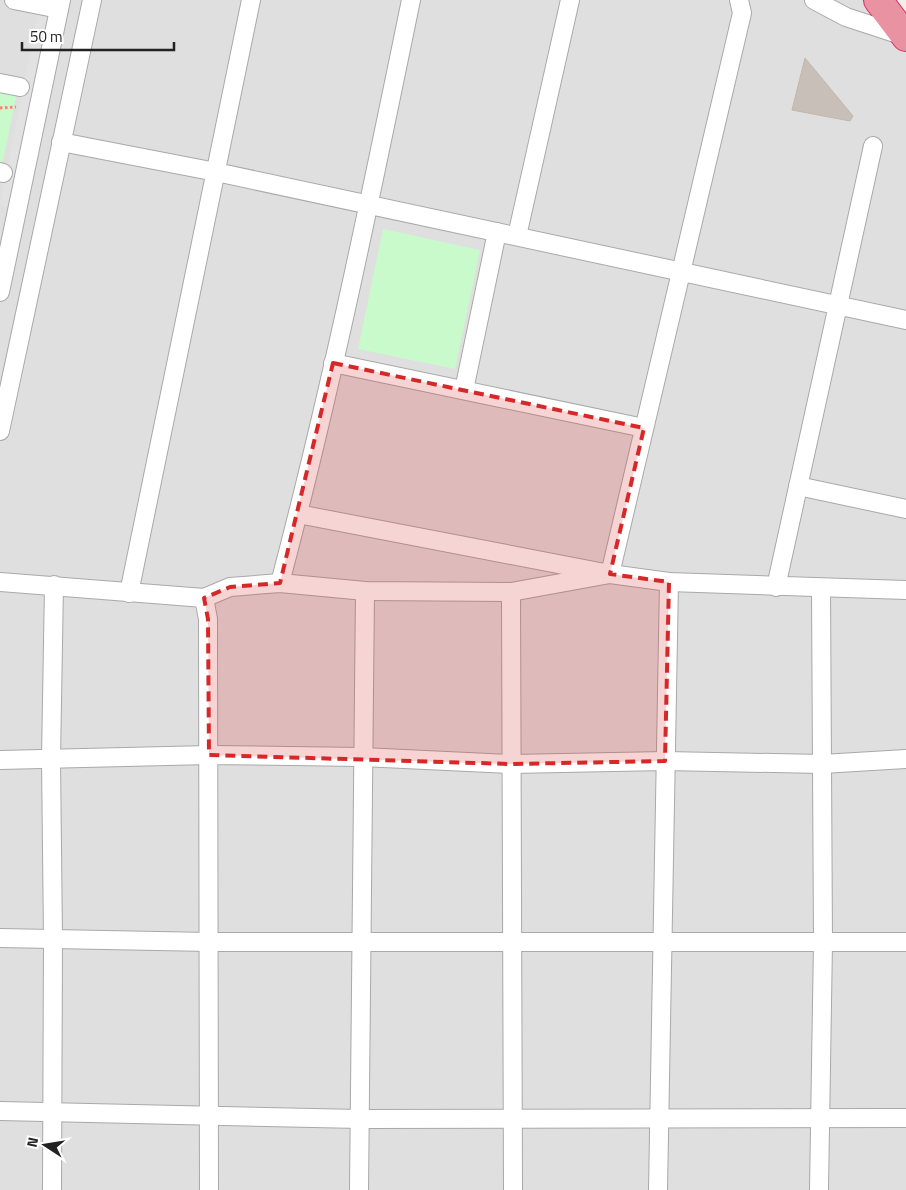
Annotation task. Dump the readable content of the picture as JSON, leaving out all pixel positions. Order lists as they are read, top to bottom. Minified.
{"scale_bar":"50 m","north":"left"}
